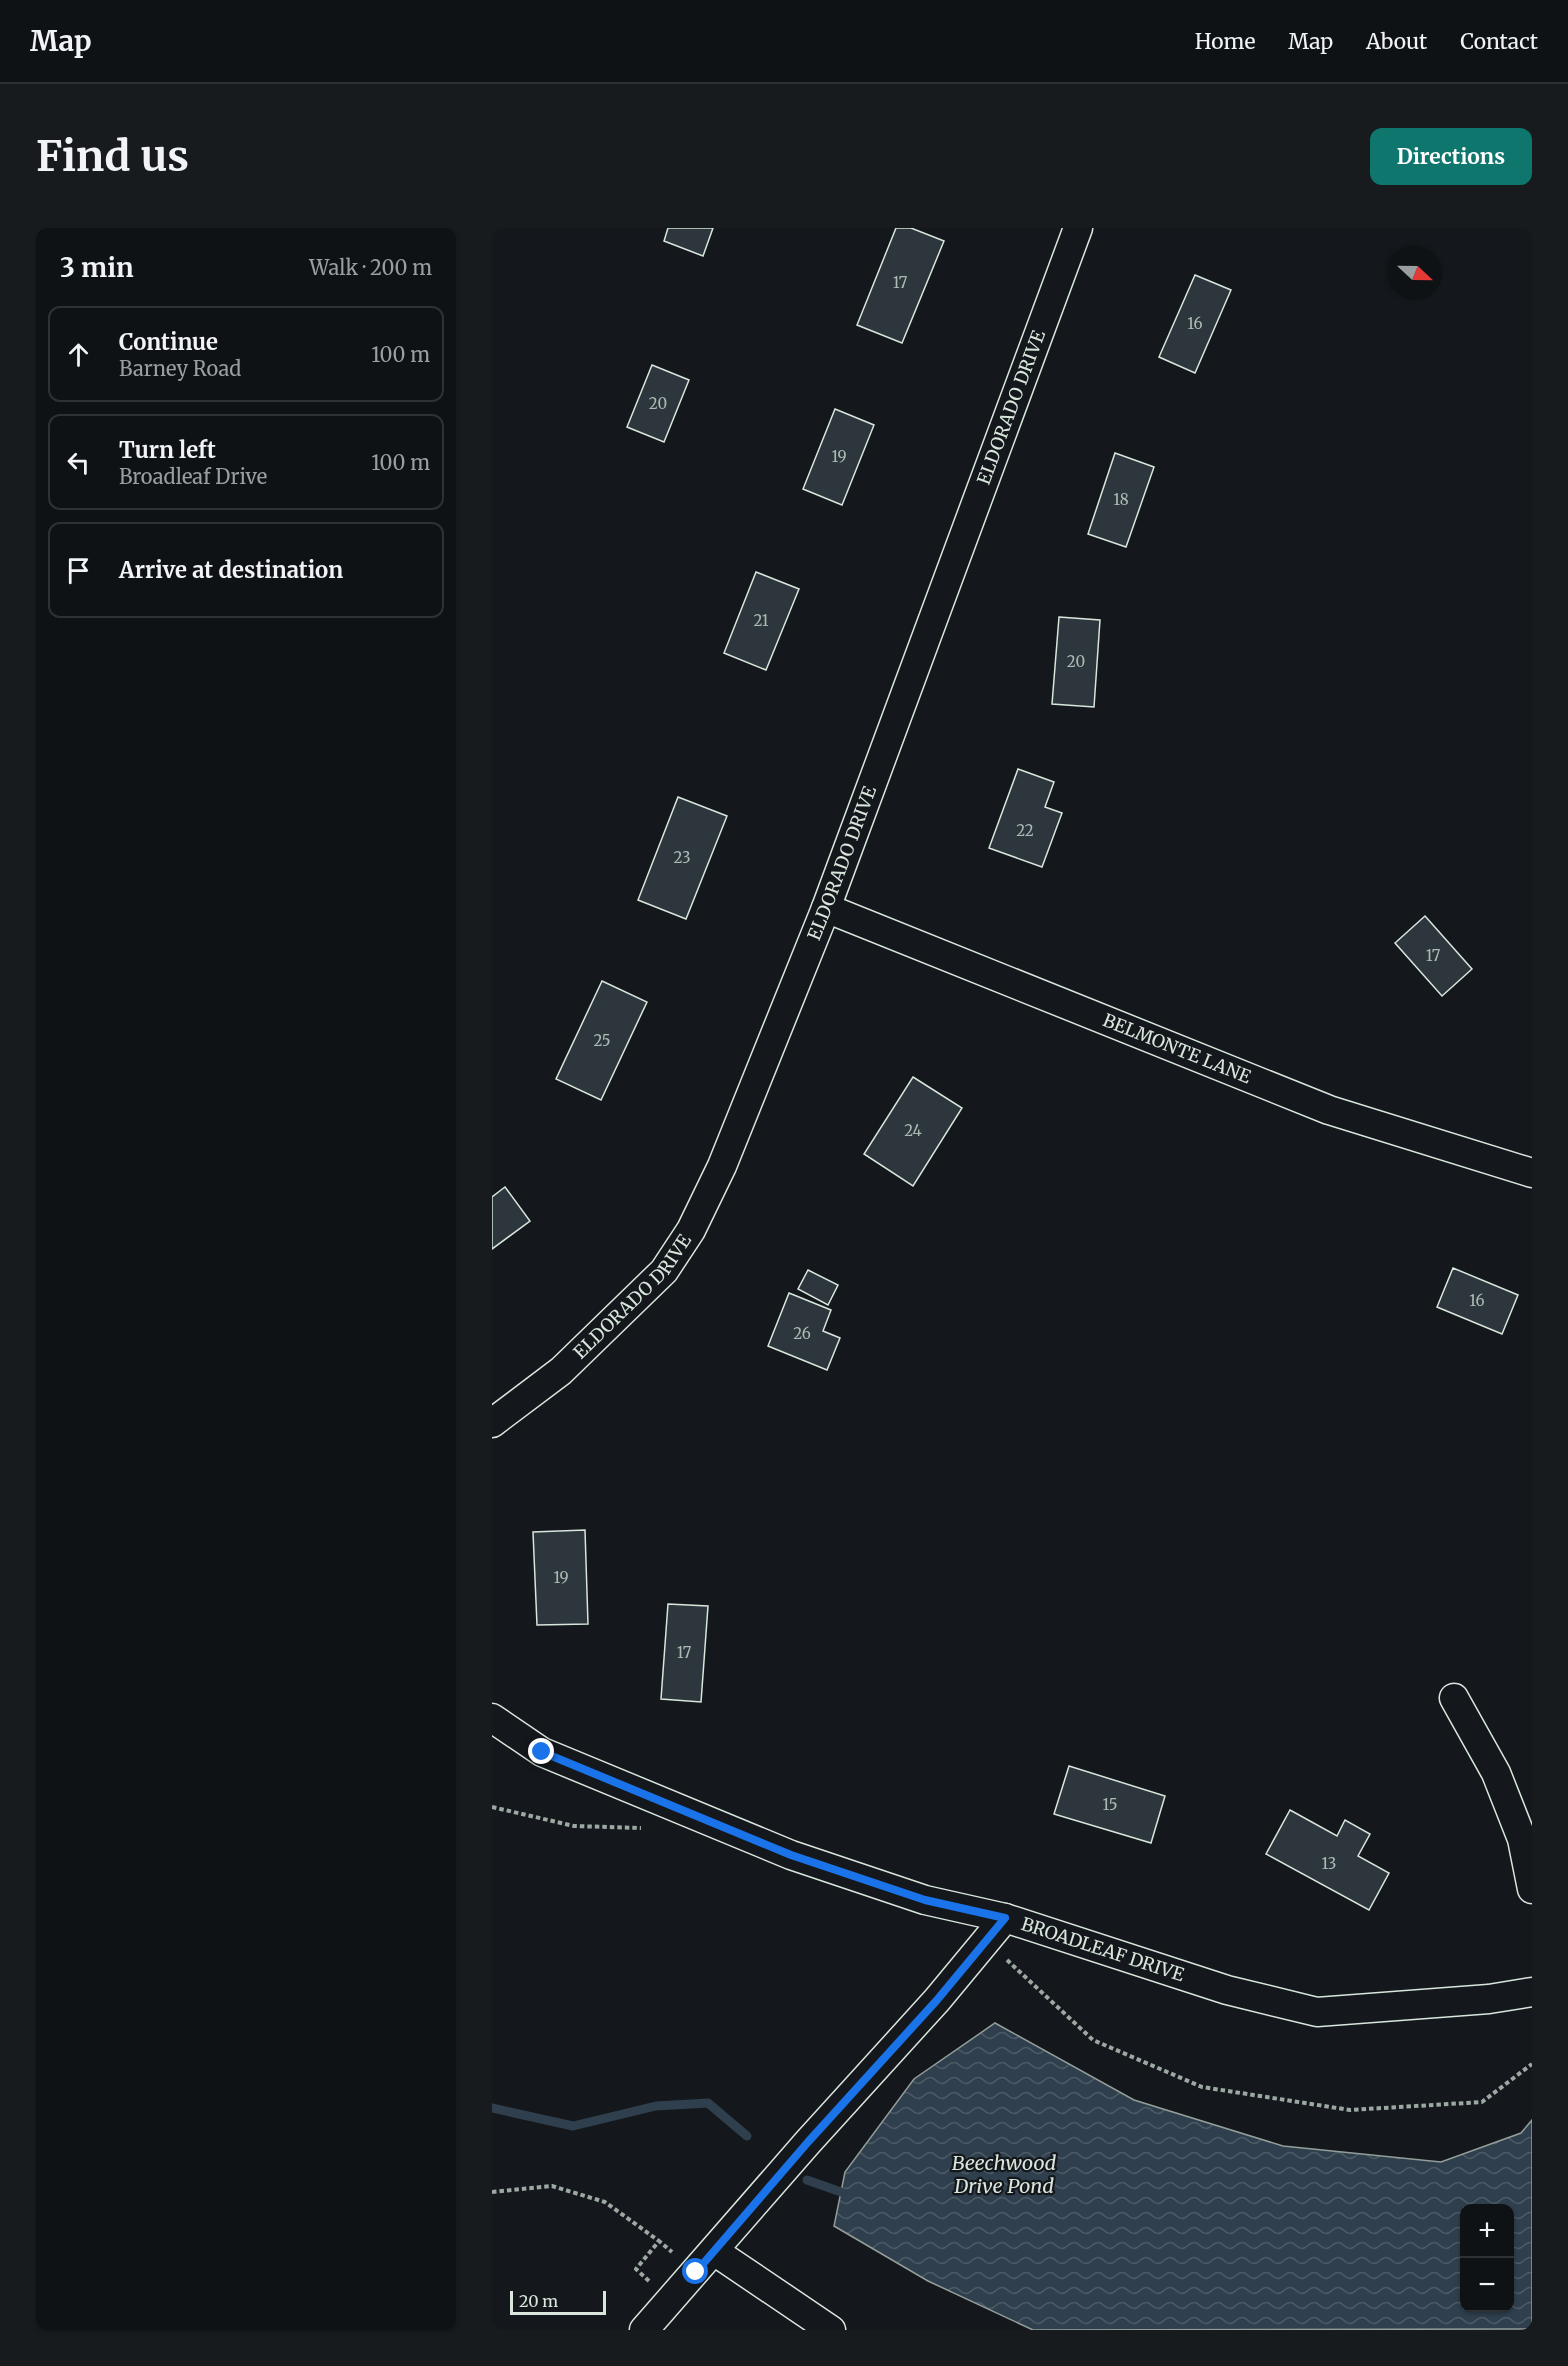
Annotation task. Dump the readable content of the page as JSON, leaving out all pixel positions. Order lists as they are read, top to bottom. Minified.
{"streets":{"street":["ELDORADO DRIVE","BELMONTE LANE","BROADLEAF DRIVE"]},"crossings":[["ELDORADO DRIVE","BELMONTE LANE"]],"water":["Beechwood Drive Pond"],"house_numbers":["17","16","20","19","18","21","20","22","23","17","25","24","16","26","19","17","15","13"],"scale_bar":"20 m","north":"right","page":{"header":"Map","nav":["Home","Map","About","Contact"],"buttons":"Directions","title":"Find us","heading":["3 min","Walk · 200 m"],"list":[["Continue","Barney Road","100 m"],["Turn left","Broadleaf Drive","100 m"],"Arrive at destination"],"map_buttons":["+","−"],"scale":"20 m"}}
